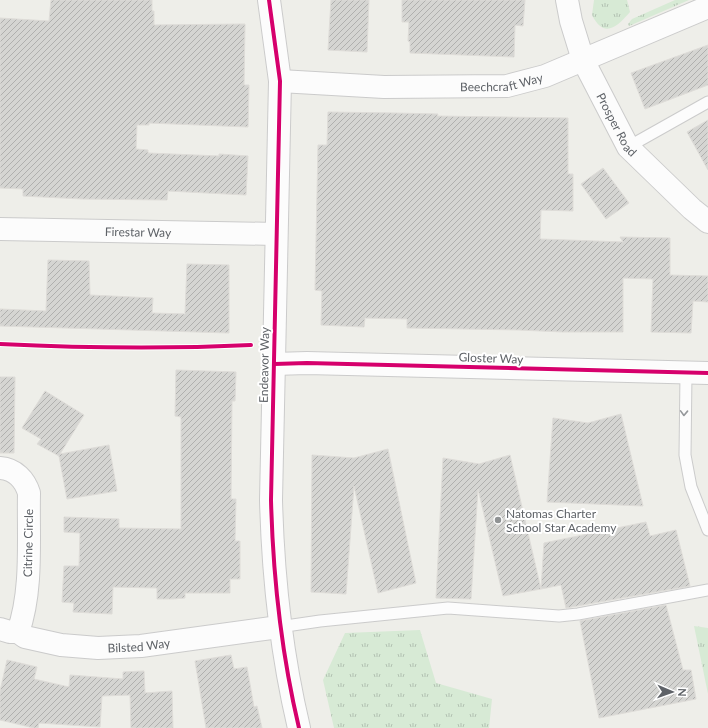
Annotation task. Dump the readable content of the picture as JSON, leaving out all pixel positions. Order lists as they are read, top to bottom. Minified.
{"streets":{"street":["Beechcraft Way","Prosper Road","Firestar Way","Gloster Way","Endeavor Way","Citrine Circle","Bilsted Way"]},"crossings":[["Beechcraft Way","Prosper Road"],["Beechcraft Way","Endeavor Way"],["Firestar Way","Endeavor Way"],["Gloster Way","Endeavor Way"],["Endeavor Way","Bilsted Way"],["Citrine Circle","Bilsted Way"]],"places":["Natomas Charter School Star Academy"],"north":"right"}
